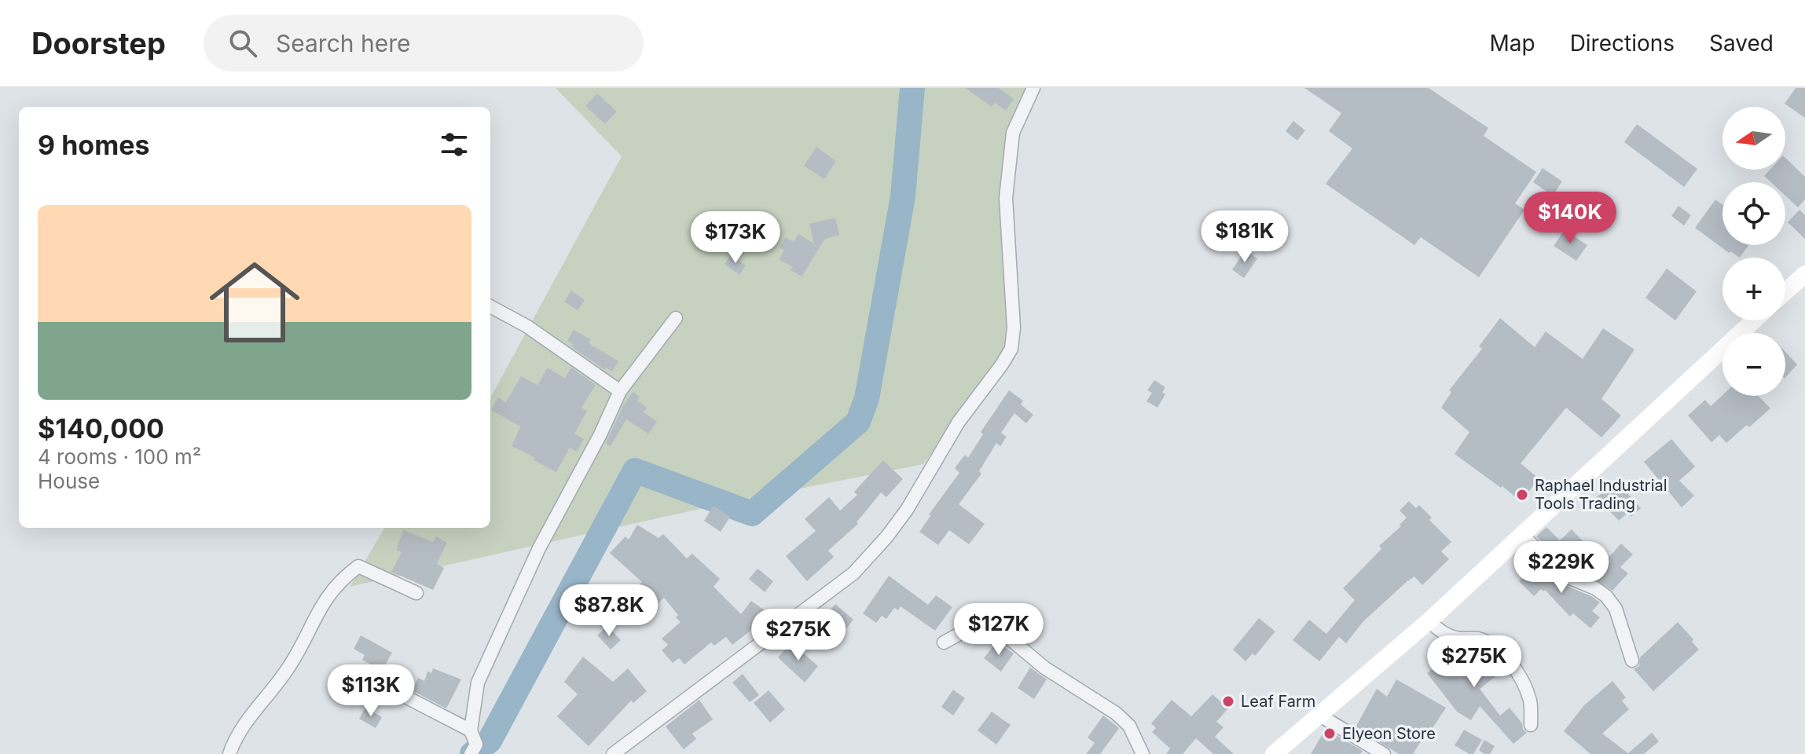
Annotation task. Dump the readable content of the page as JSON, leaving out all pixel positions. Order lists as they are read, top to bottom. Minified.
{"places":["Raphael Industrial Tools Trading","Leaf Farm","Elyeon Store"],"north":"left","page":{"header":"Doorstep","search":"Search here","nav":["Map","Directions","Saved"],"map_buttons":["+","−"],"heading":"9 homes","list":[{"name":"$140,000","note":"4 rooms · 100 m² · House"}],"price":["$140K","$181K","$173K","$229K","$87.8K","$127K","$275K","$275K","$113K"]}}
